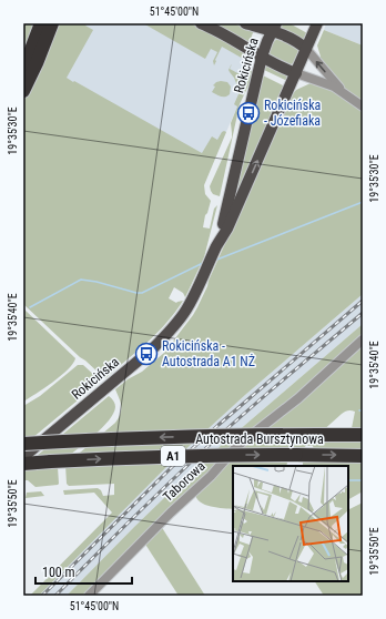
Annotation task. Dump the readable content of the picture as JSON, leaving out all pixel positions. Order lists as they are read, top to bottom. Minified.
{"streets":{"highway":["Autostrada Bursztynowa","A1"],"main road":["Rokicińska"],"street":["Taborowa"]},"places":{"bus stop":["Rokicińska - Józefiaka","Rokicińska - Autostrada A1 NŻ"]},"scale_bar":"100 m","coordinates":["51°45'00\"N","19°35'30\"E","19°35'40\"E","19°35'50\"E"]}
